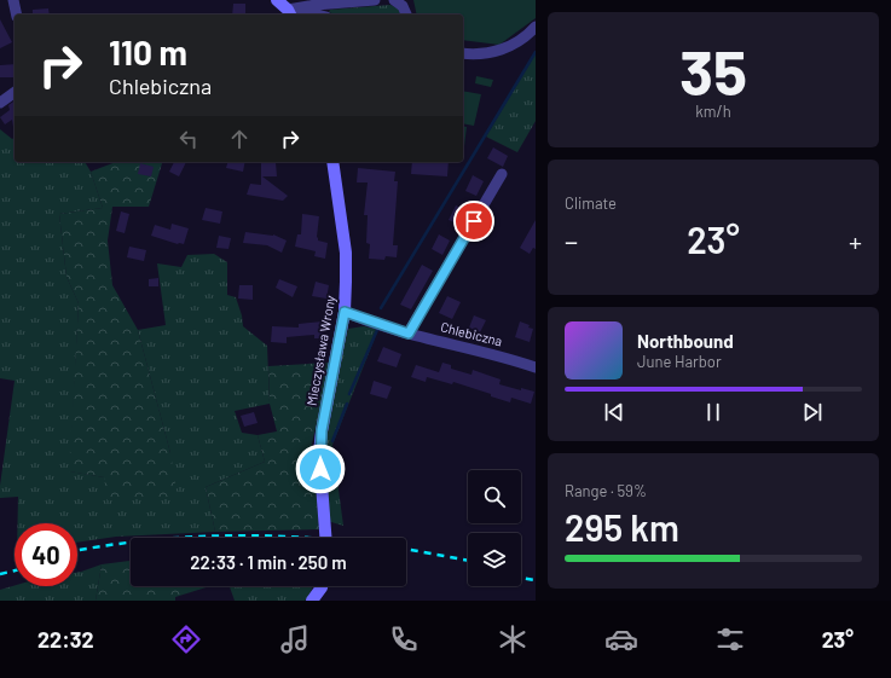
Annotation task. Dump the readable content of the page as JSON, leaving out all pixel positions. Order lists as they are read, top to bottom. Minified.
{"streets":{"street":["Chlebiczna","Mieczysława Wrony"]},"crossings":[["Chlebiczna","Mieczysława Wrony"]],"page":{"tile":[["35","km/h"],"Climate",["Range · 59%","295 km"]],"turn":["110 m","Chlebiczna"],"heat":["−","23°","+"],"song":["Northbound","June Harbor"],"limit":"40","trip":"22:33 · 1 min · 250 m","tabs":["22:32","23°"]}}
